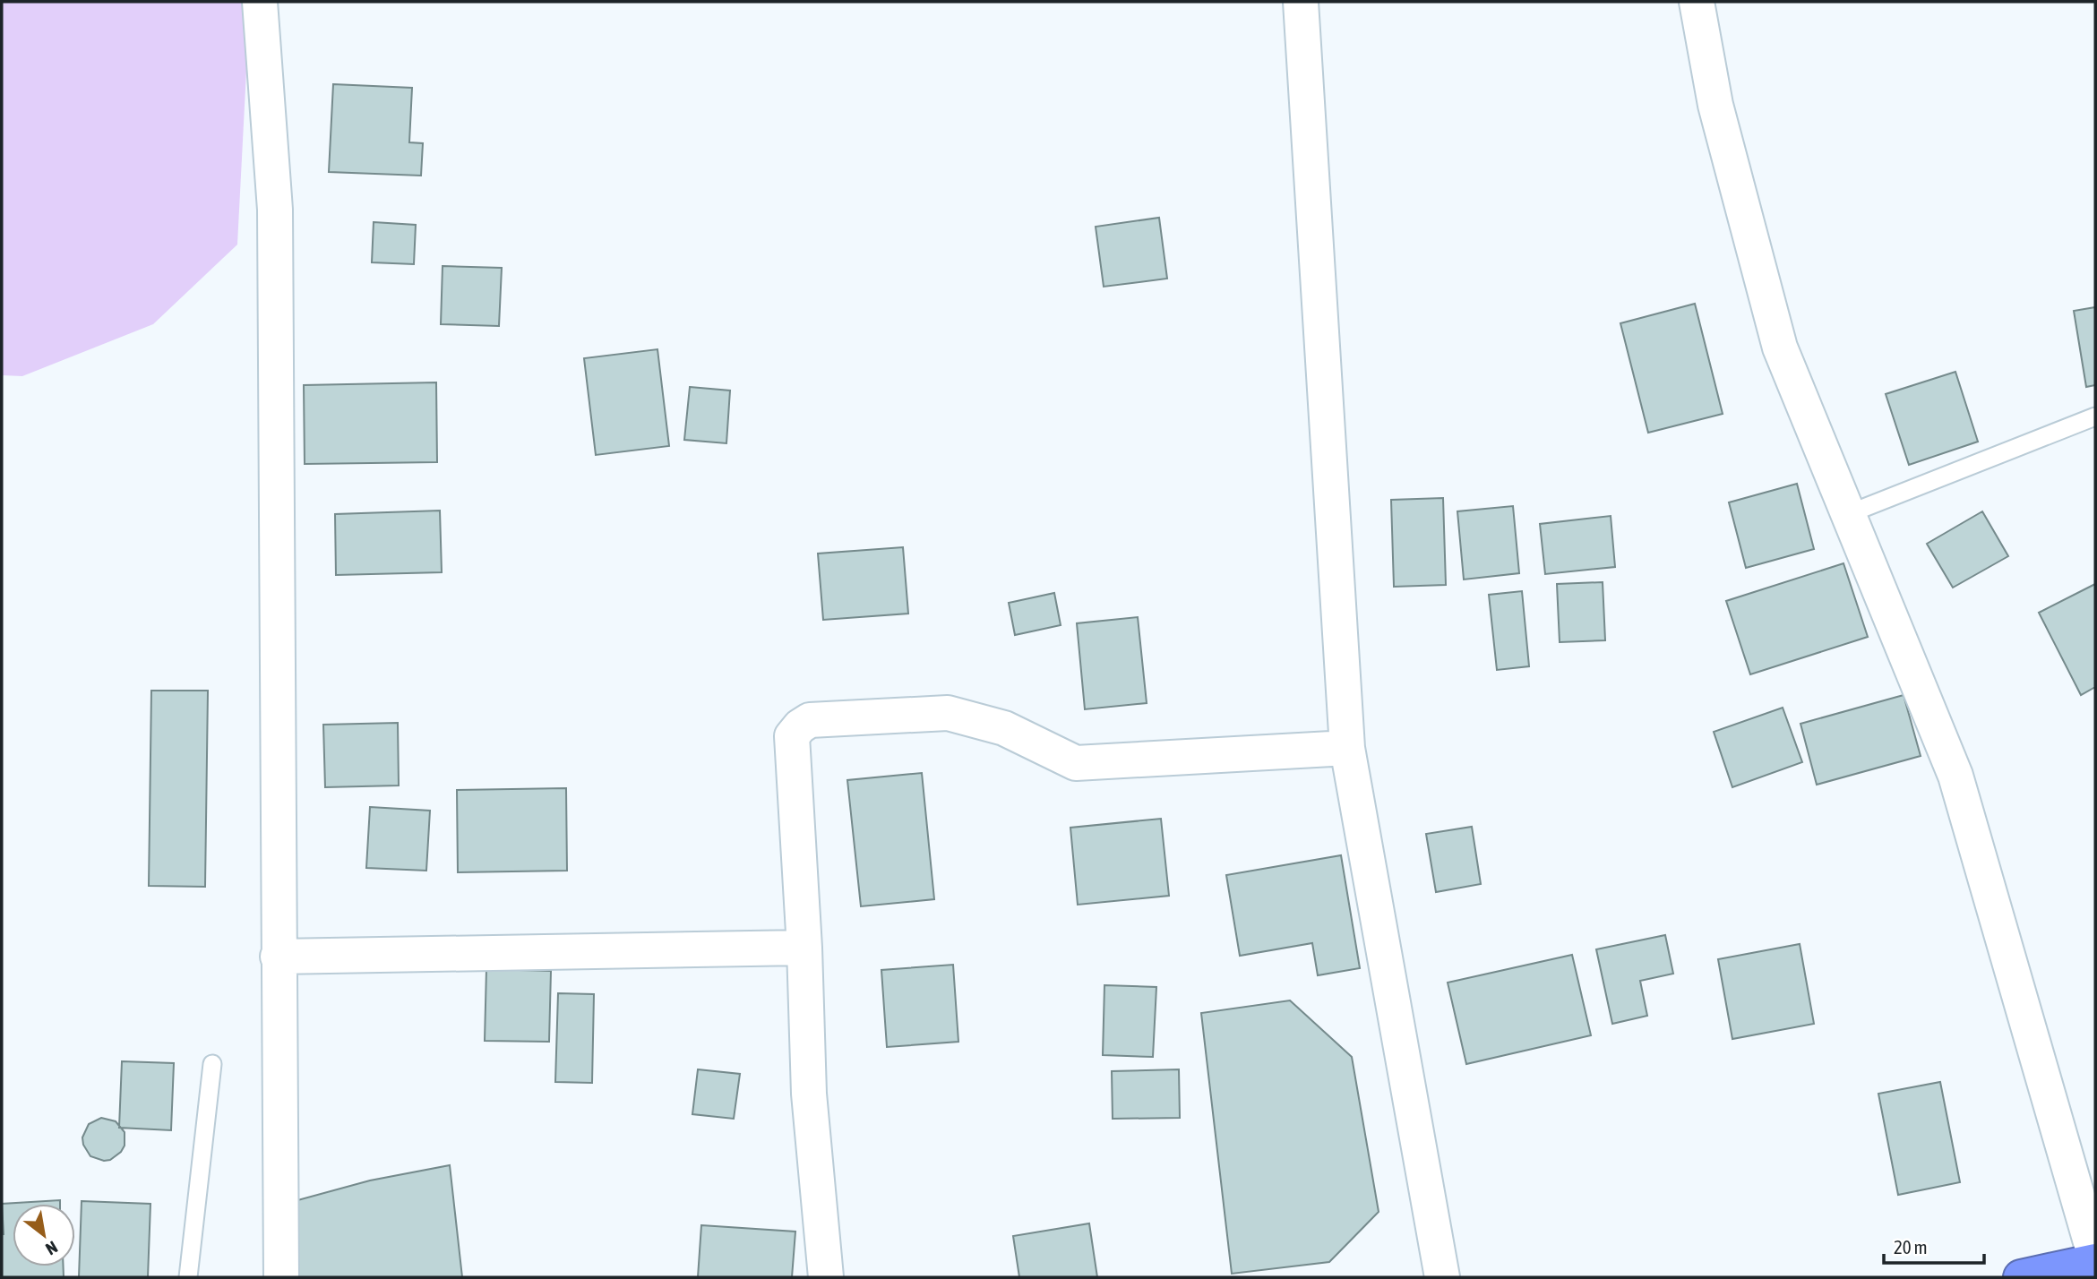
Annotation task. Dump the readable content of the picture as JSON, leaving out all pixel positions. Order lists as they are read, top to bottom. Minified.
{"scale_bar":"20 m","north":"bottom right"}
